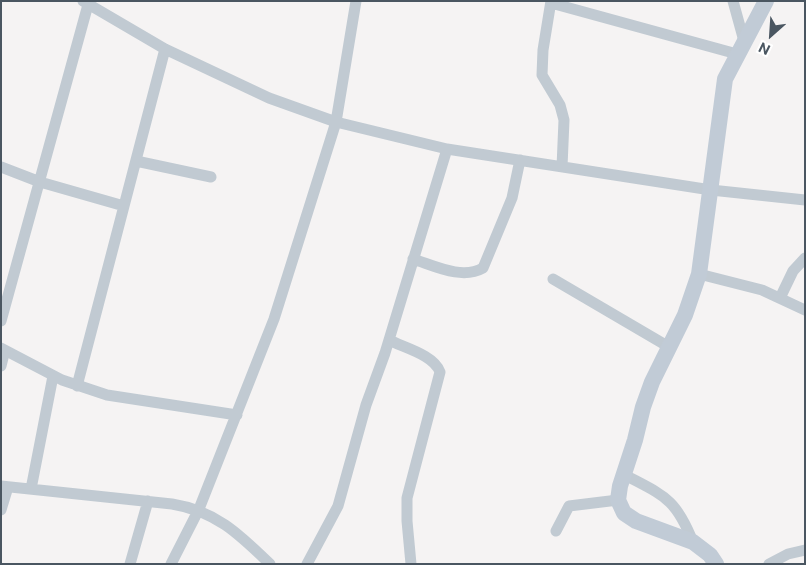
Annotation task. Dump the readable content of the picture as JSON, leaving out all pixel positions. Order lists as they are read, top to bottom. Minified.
{"north":"bottom left"}
